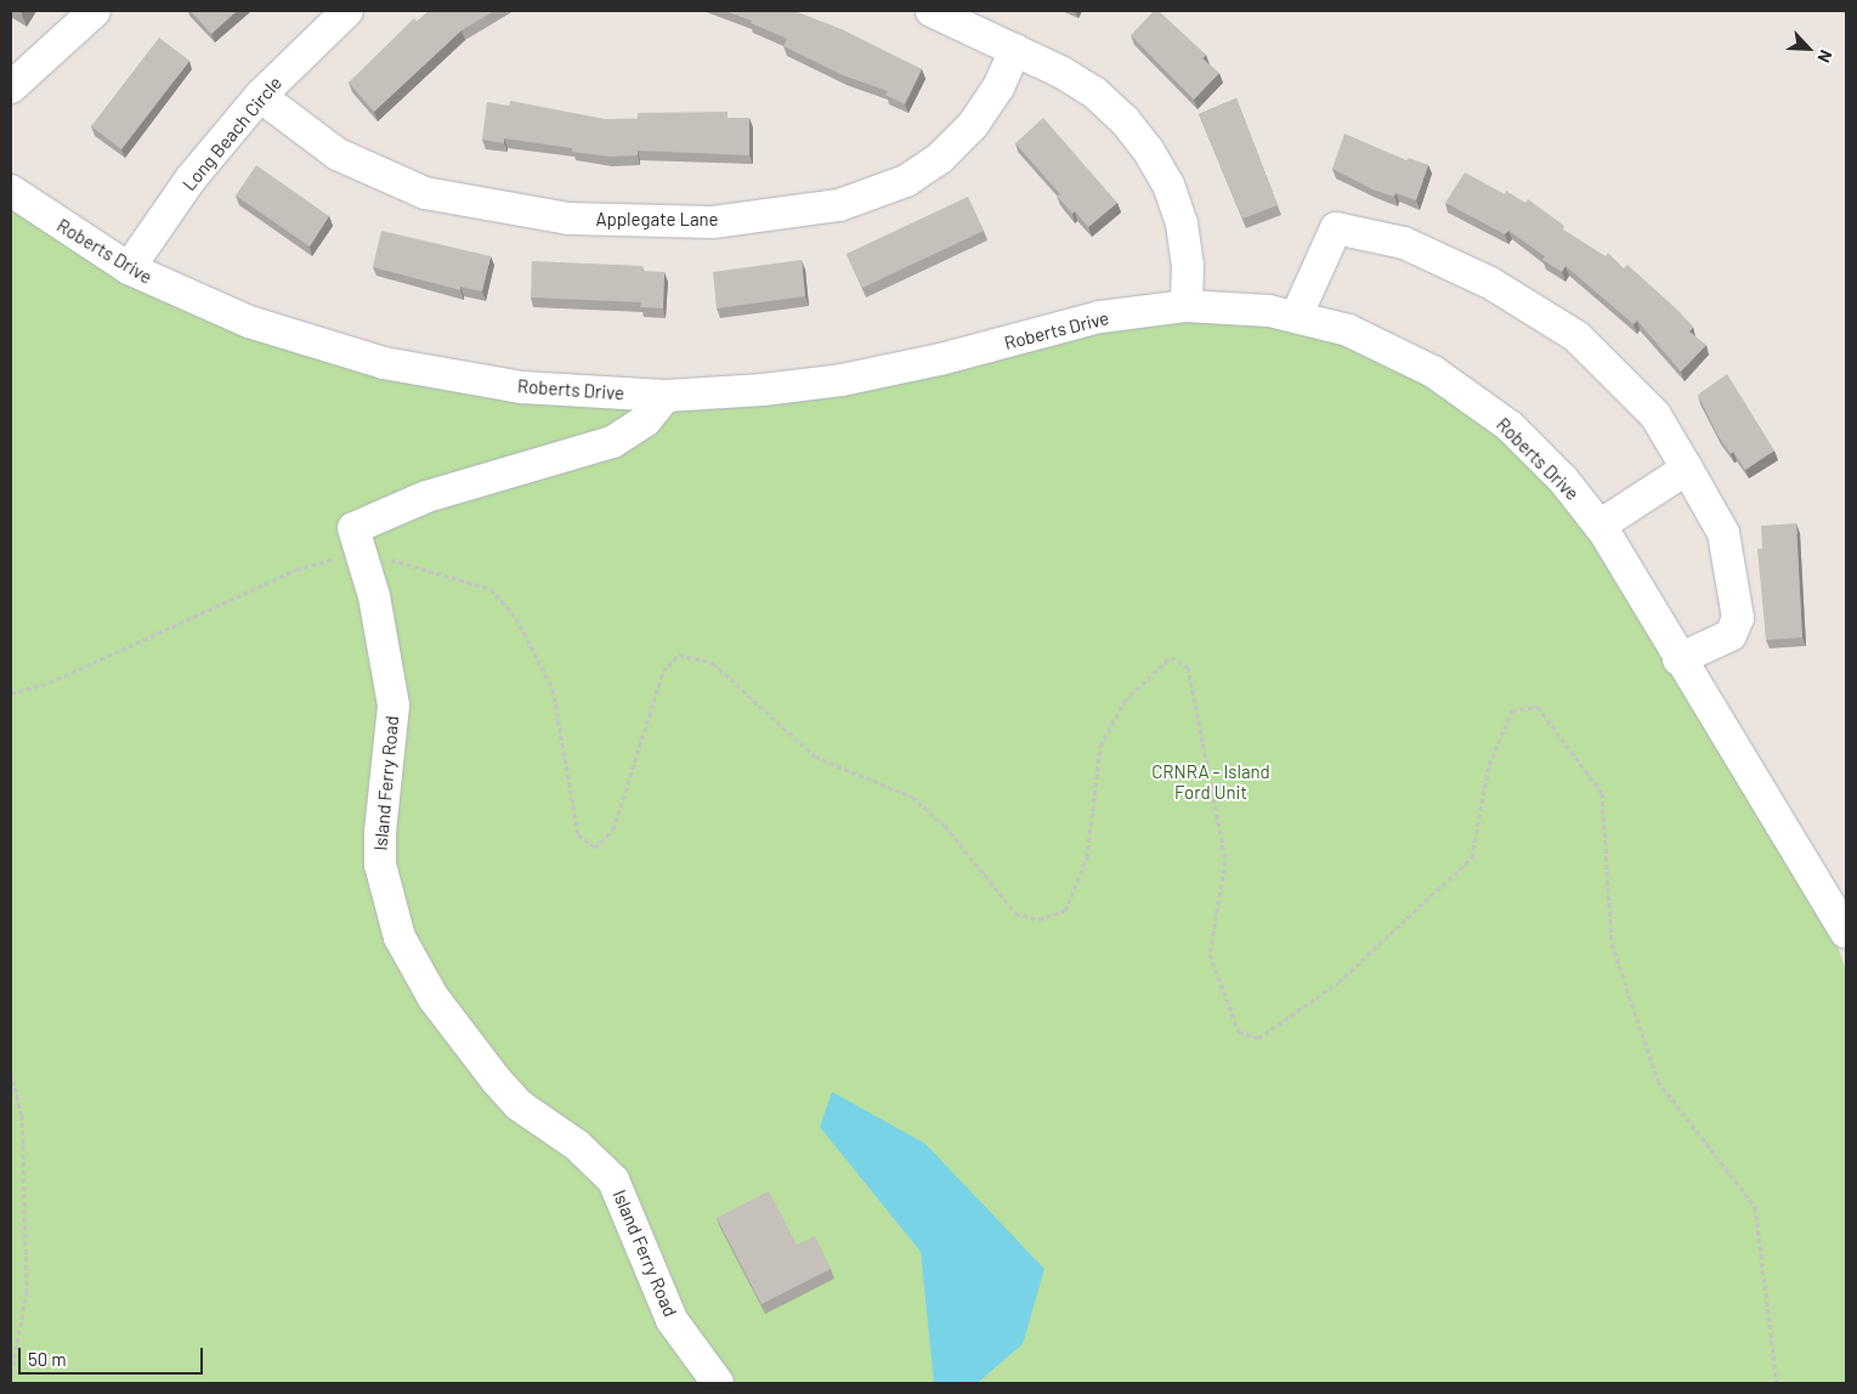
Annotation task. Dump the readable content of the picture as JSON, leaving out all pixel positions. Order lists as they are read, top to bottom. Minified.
{"streets":{"street":["Long Beach Circle","Applegate Lane","Roberts Drive","Island Ferry Road"]},"crossings":[["Long Beach Circle","Applegate Lane"],["Long Beach Circle","Roberts Drive"],["Roberts Drive","Island Ferry Road"]],"parks":["CRNRA - Island Ford Unit"],"scale_bar":"50 m","north":"bottom right"}
